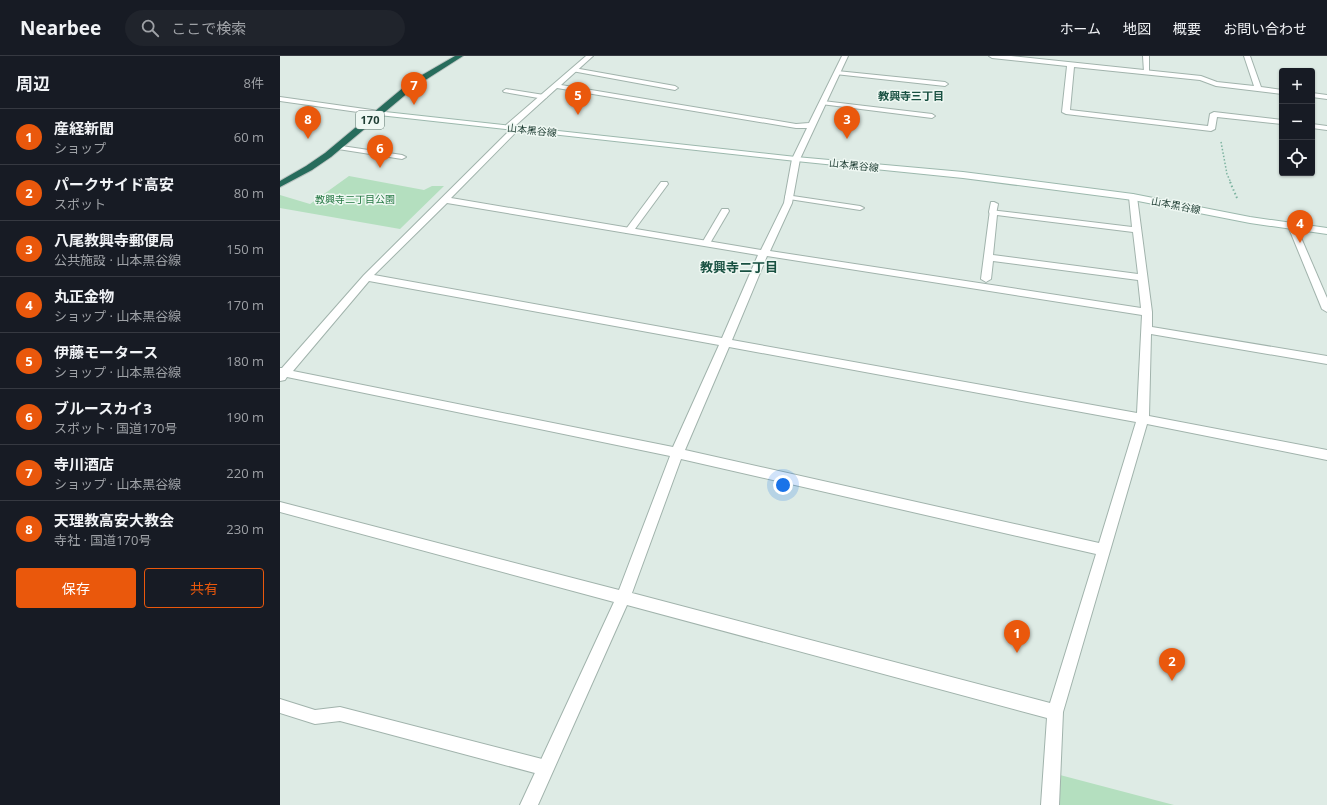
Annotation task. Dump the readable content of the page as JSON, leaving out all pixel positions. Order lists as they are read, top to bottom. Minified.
{"streets":{"highway":["170"],"street":["山本黒谷線"]},"crossings":[["170","山本黒谷線"]],"districts":["教興寺三丁目","教興寺二丁目"],"parks":["教興寺二丁目公園"],"page":{"header":"Nearbee","search":"ここで検索","nav":["ホーム","地図","概要","お問い合わせ"],"heading":["周辺","8件"],"map_buttons":["+","−"],"pins":["7","5","3","8","6","4","1","2"],"list":[{"mark":"1","name":"産経新聞","note":"ショップ","value":"60 m"},{"mark":"2","name":"パークサイド高安","note":"スポット","value":"80 m"},{"mark":"3","name":"八尾教興寺郵便局","note":"公共施設 · 山本黒谷線","value":"150 m"},{"mark":"4","name":"丸正金物","note":"ショップ · 山本黒谷線","value":"170 m"},{"mark":"5","name":"伊藤モータース","note":"ショップ · 山本黒谷線","value":"180 m"},{"mark":"6","name":"ブルースカイ3","note":"スポット · 国道170号","value":"190 m"},{"mark":"7","name":"寺川酒店","note":"ショップ · 山本黒谷線","value":"220 m"},{"mark":"8","name":"天理教高安大教会","note":"寺社 · 国道170号","value":"230 m"}],"buttons":["保存","共有"]}}
